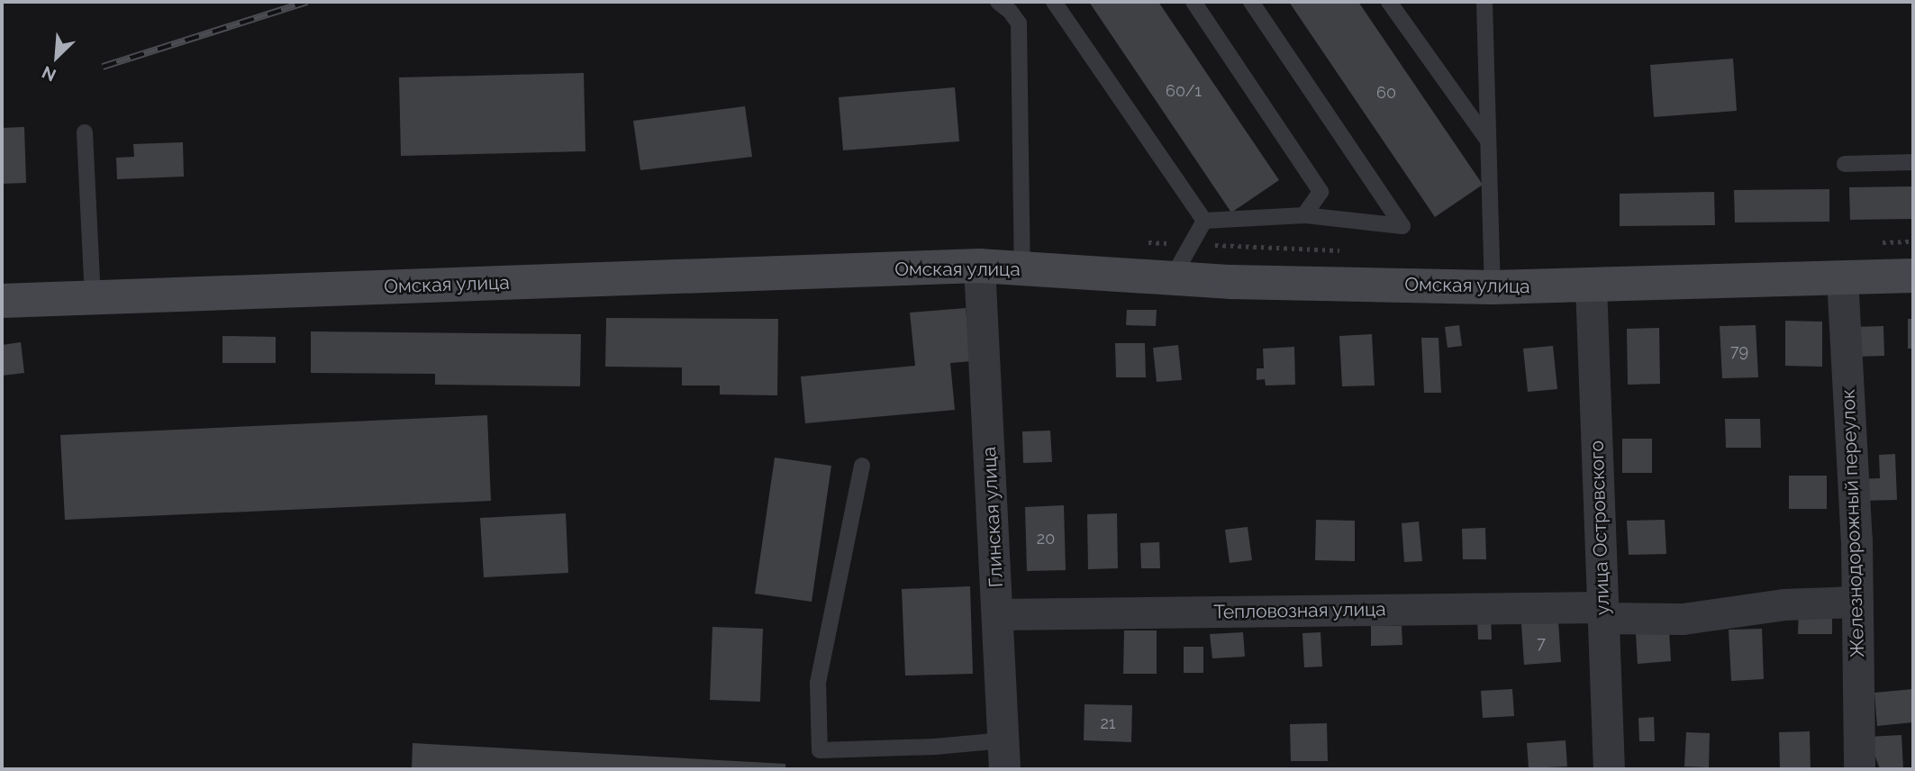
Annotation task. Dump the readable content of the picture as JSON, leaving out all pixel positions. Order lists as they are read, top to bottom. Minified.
{"streets":{"main road":["Омская улица"],"street":["Глинская улица","Железнодорожный переулок","улица Островского","Тепловозная улица"]},"crossings":[["Омская улица","Глинская улица"],["Омская улица","Железнодорожный переулок"],["Омская улица","улица Островского"],["Глинская улица","Тепловозная улица"],["Железнодорожный переулок","Тепловозная улица"],["улица Островского","Тепловозная улица"]],"house_numbers":["60/1","60","79","20","7","21"],"north":"bottom left"}
